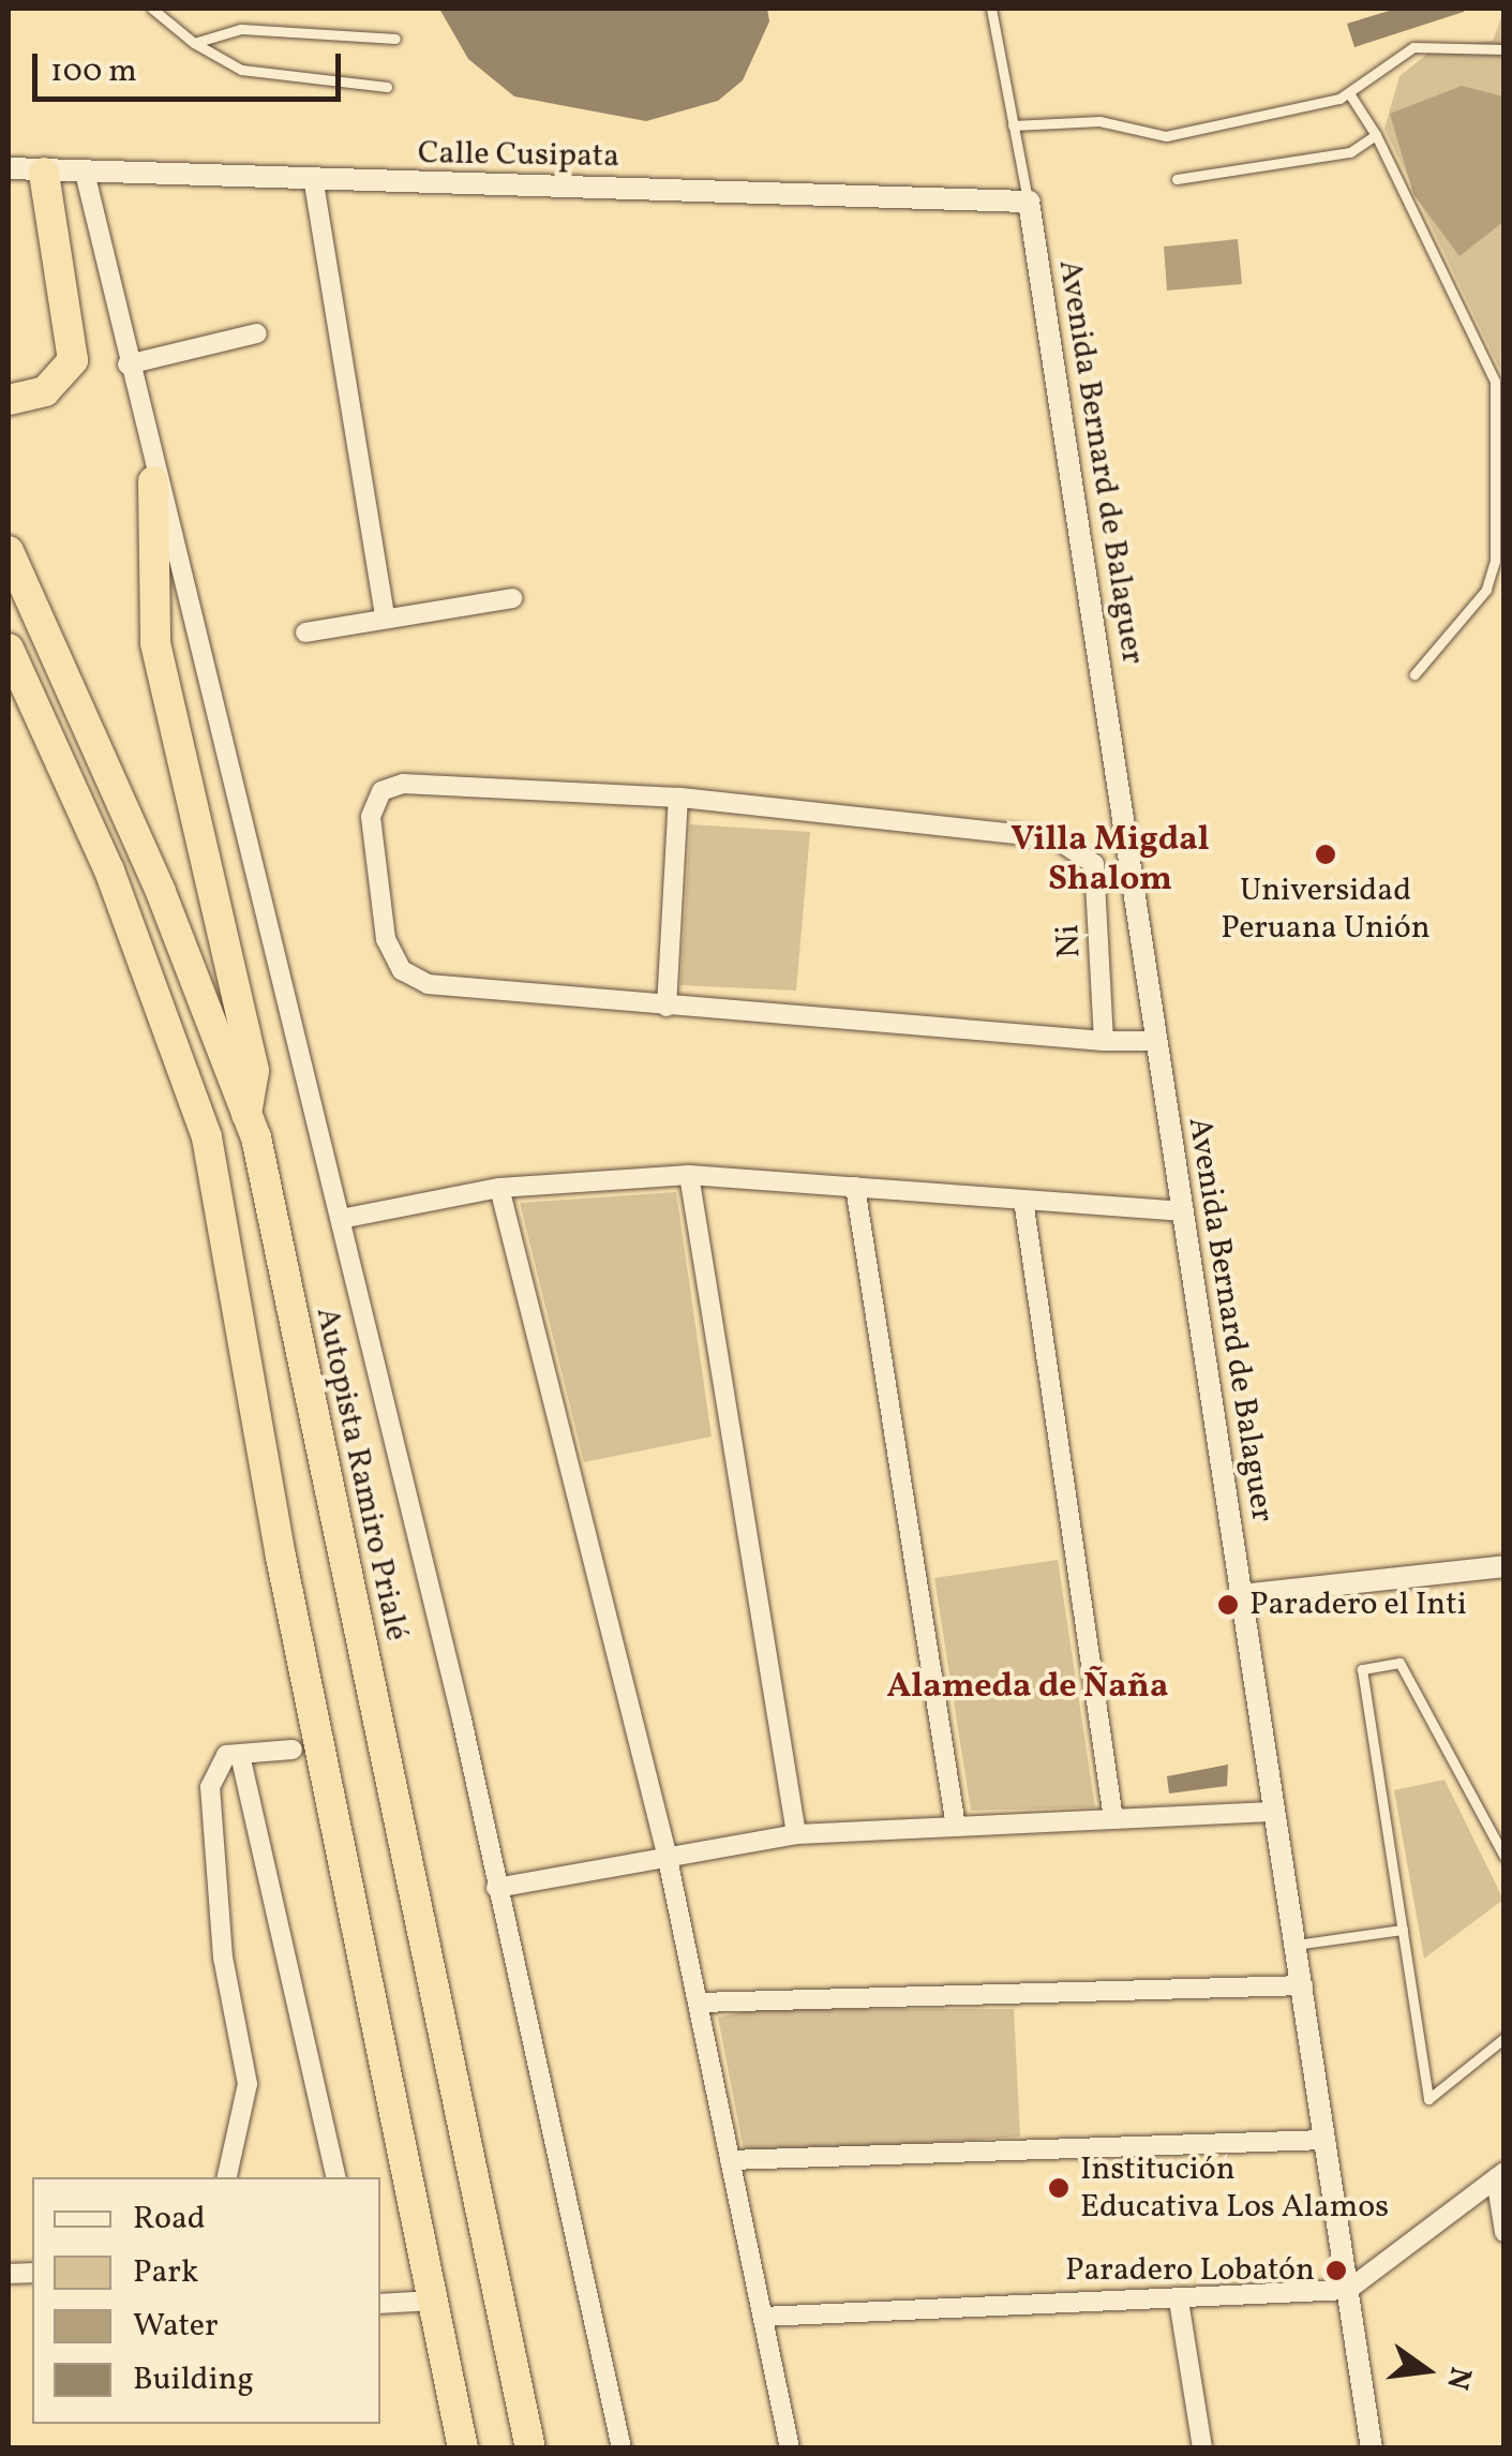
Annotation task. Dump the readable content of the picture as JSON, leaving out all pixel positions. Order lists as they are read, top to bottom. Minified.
{"streets":{"highway":["Autopista Ramiro Prialé"],"street":["Calle Cusipata","Avenida Bernard de Balaguer","Ni"]},"crossings":[["Calle Cusipata","Avenida Bernard de Balaguer"]],"districts":["Villa Migdal Shalom","Alameda de Ñaña"],"places":["Universidad Peruana Unión","Paradero el Inti","Institución Educativa Los Alamos","Paradero Lobatón"],"legend":["Road","Park","Water","Building"],"scale_bar":"100 m","north":"right"}
